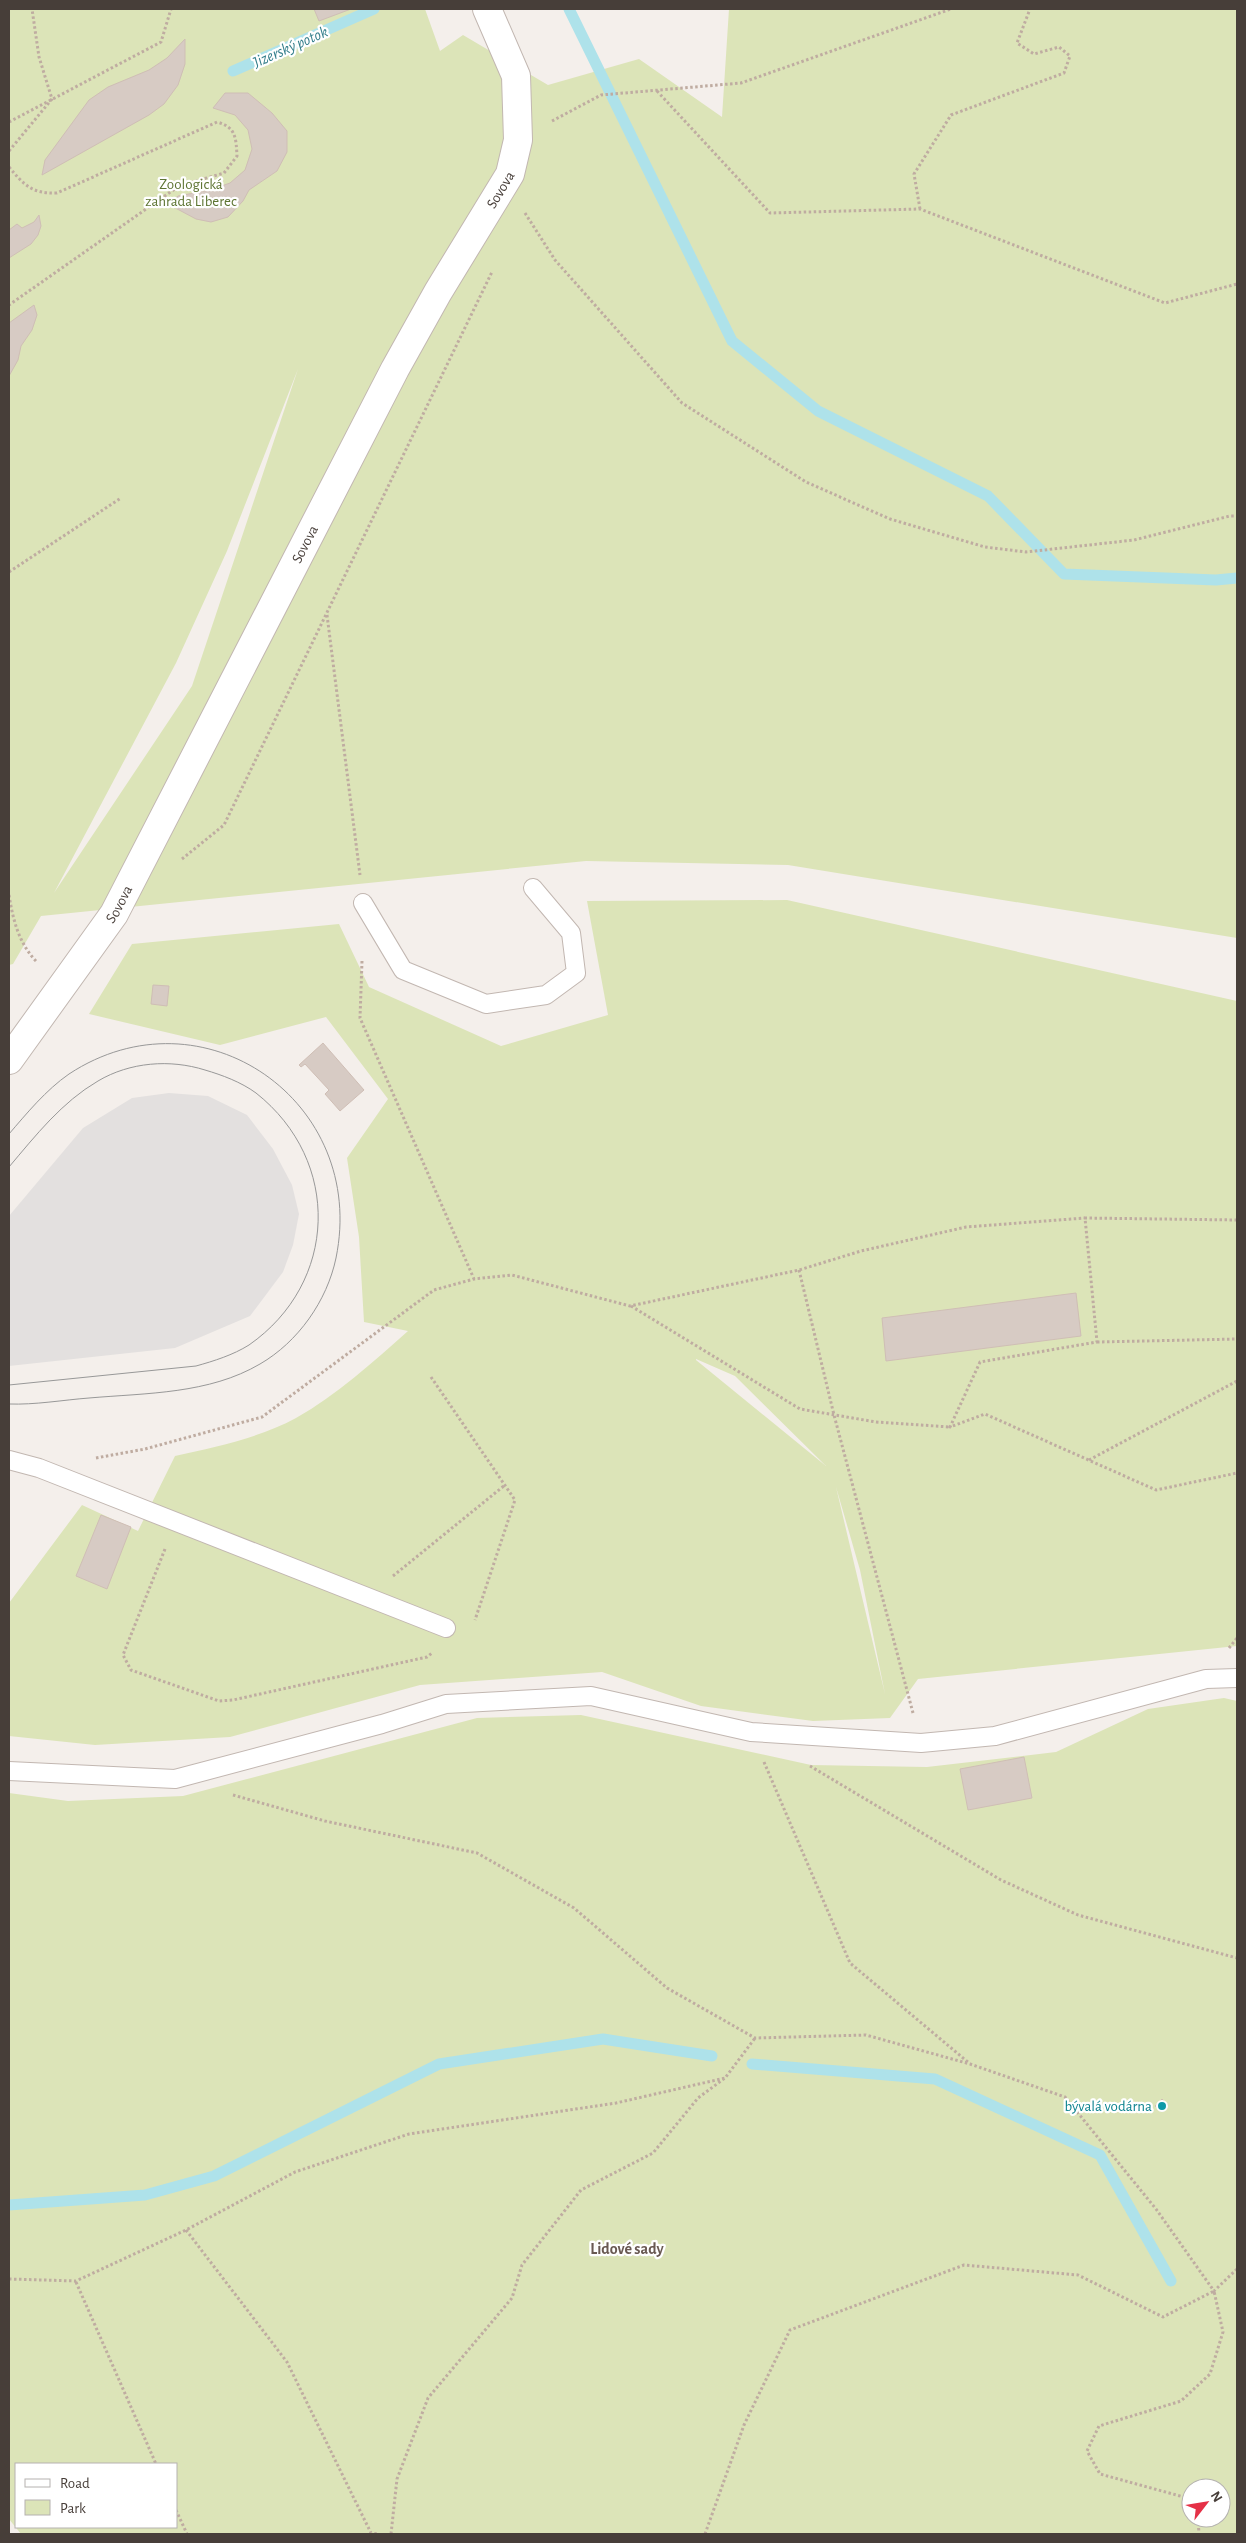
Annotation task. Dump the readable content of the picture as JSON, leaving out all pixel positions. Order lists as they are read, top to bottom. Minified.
{"streets":{"street":["Sovova"]},"districts":["Lidové sady"],"water":["Jizerský potok"],"parks":["Zoologická zahrada Liberec"],"places":["bývalá vodárna"],"legend":["Road","Park"],"north":"top right"}
